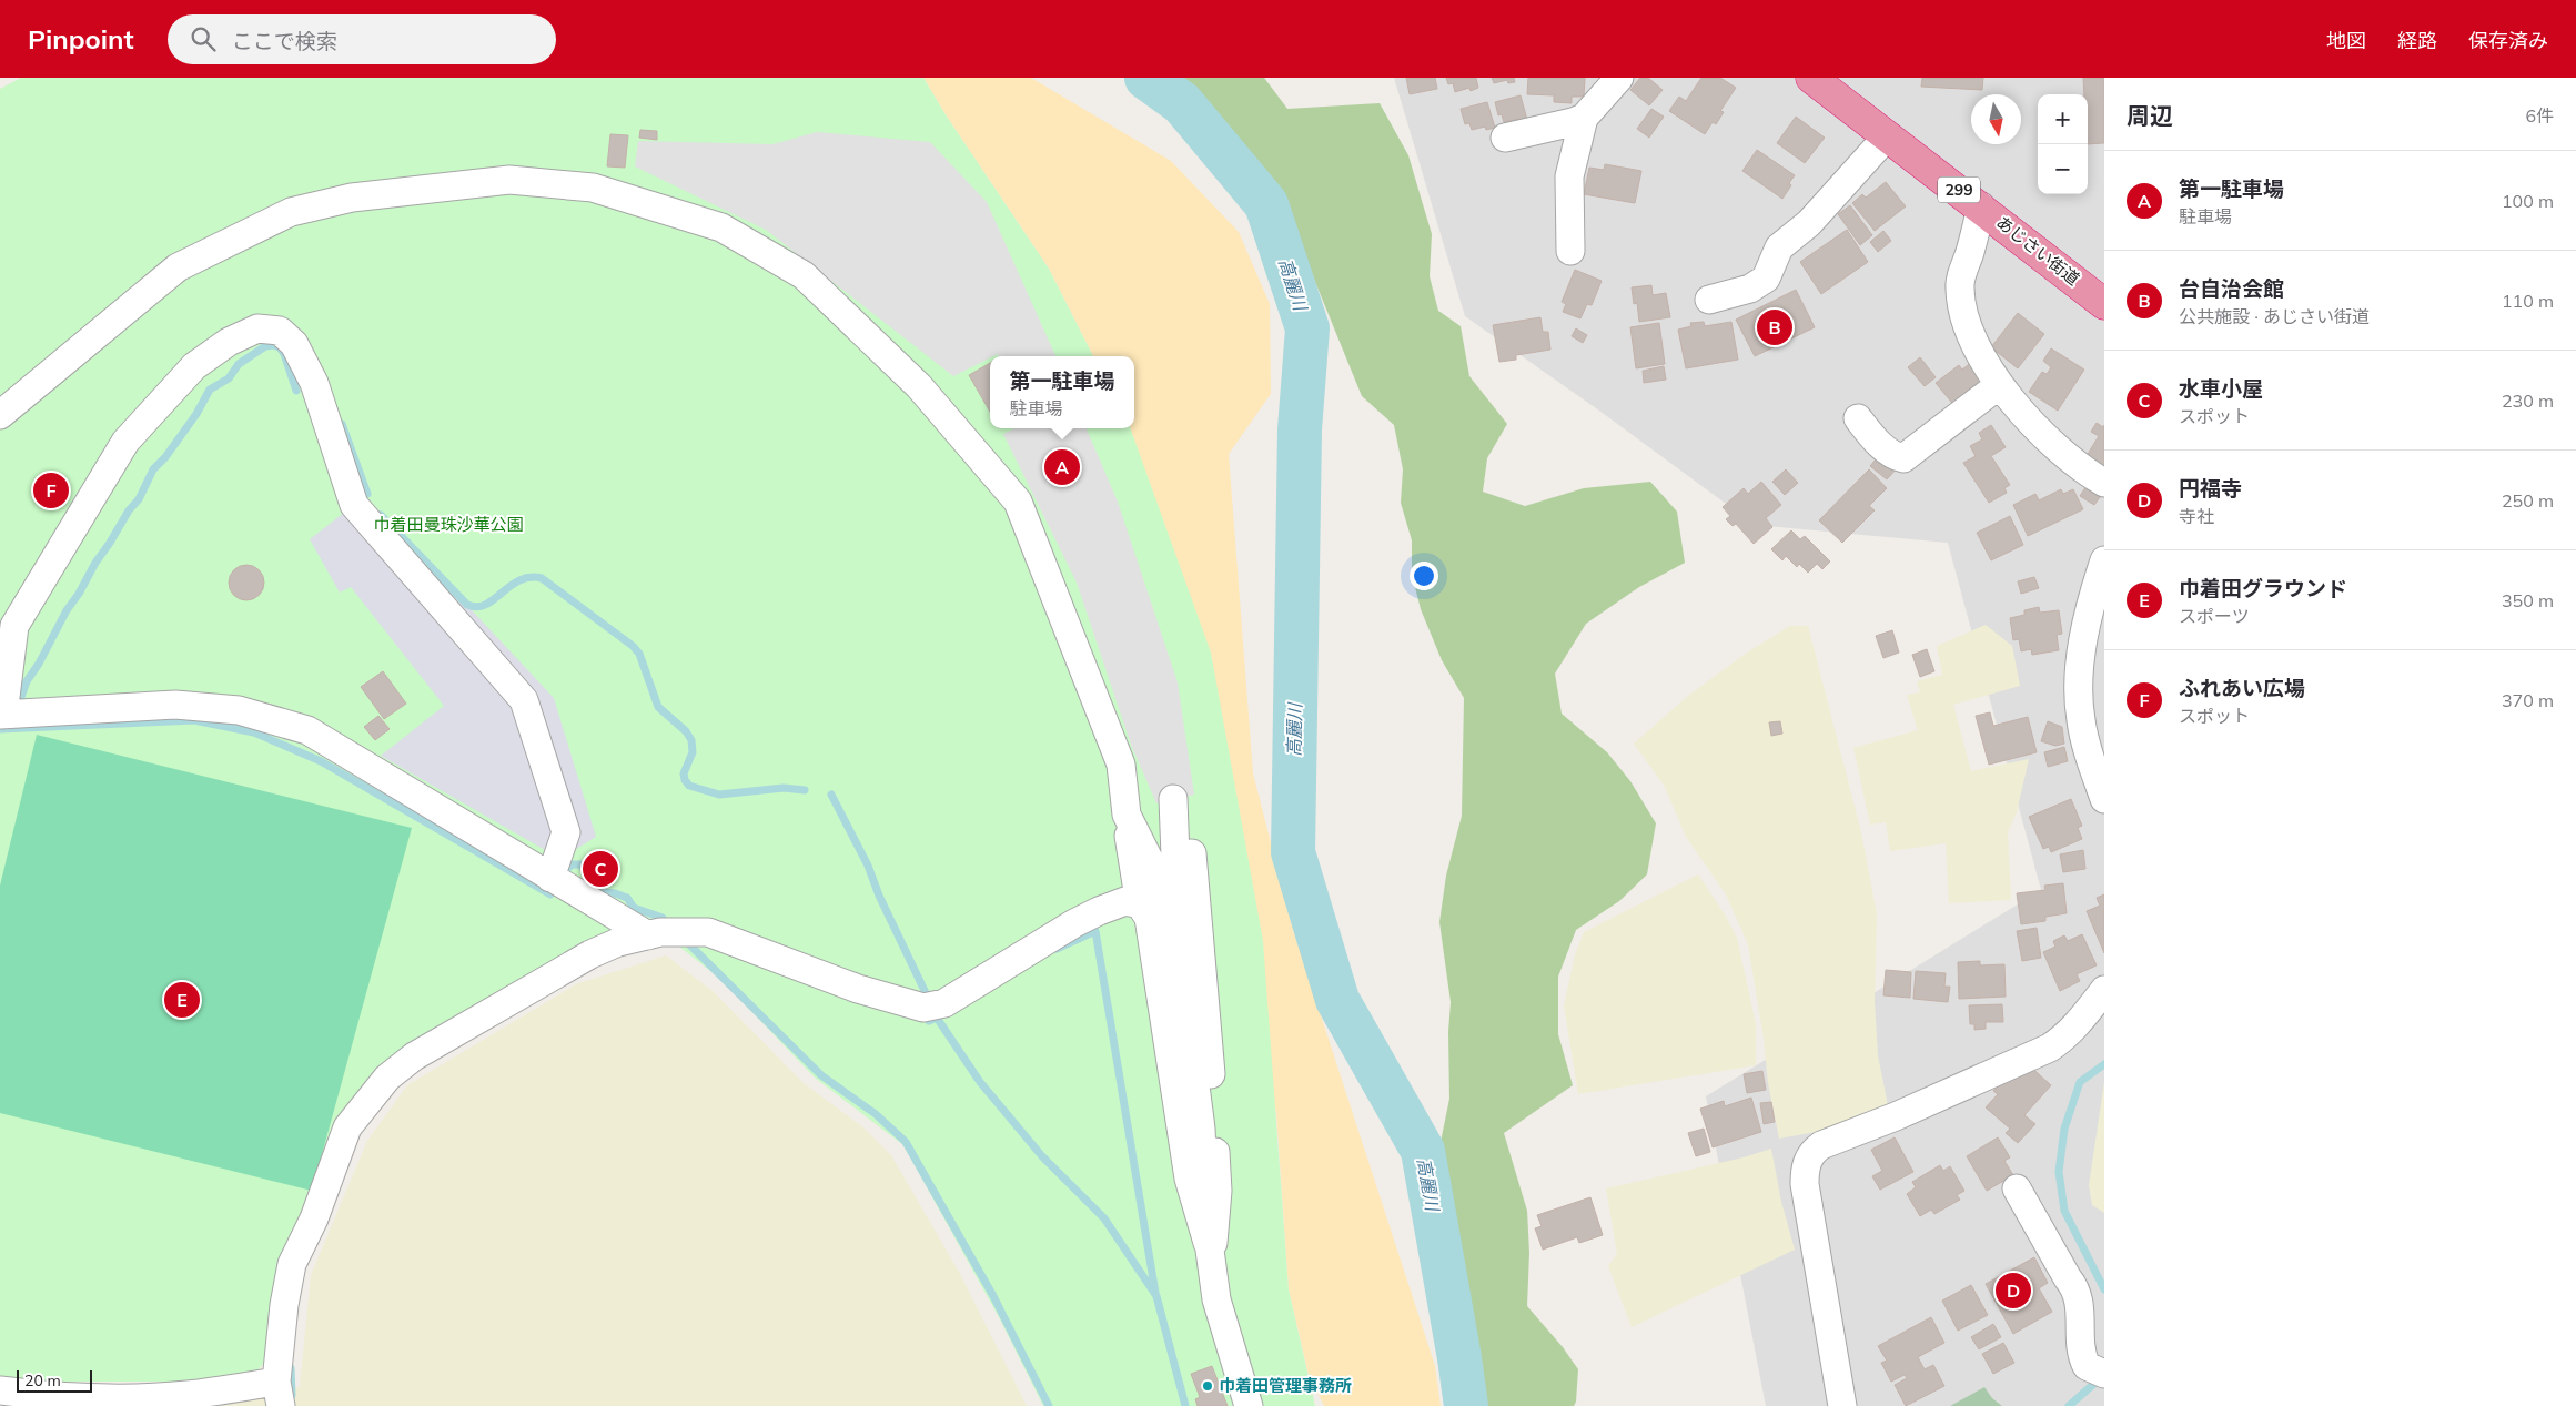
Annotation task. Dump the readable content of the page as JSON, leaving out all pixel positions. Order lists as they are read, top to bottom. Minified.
{"streets":{"highway":["299","あじさい街道"]},"water":["高麗川"],"parks":["巾着田曼珠沙華公園"],"places":["巾着田管理事務所"],"scale_bar":"20 m","north":"bottom","page":{"header":"Pinpoint","search":"ここで検索","nav":["地図","経路","保存済み"],"heading":["周辺","6件"],"map_buttons":["+","−"],"list":[{"mark":"A","name":"第一駐車場","note":"駐車場","value":"100 m"},{"mark":"B","name":"台自治会館","note":"公共施設 · あじさい街道","value":"110 m"},{"mark":"C","name":"水車小屋","note":"スポット","value":"230 m"},{"mark":"D","name":"円福寺","note":"寺社","value":"250 m"},{"mark":"E","name":"巾着田グラウンド","note":"スポーツ","value":"350 m"},{"mark":"F","name":"ふれあい広場","note":"スポット","value":"370 m"}],"pins":["B","A","F","C","E","D"],"popup":["第一駐車場","駐車場"],"scale":"20 m"}}
